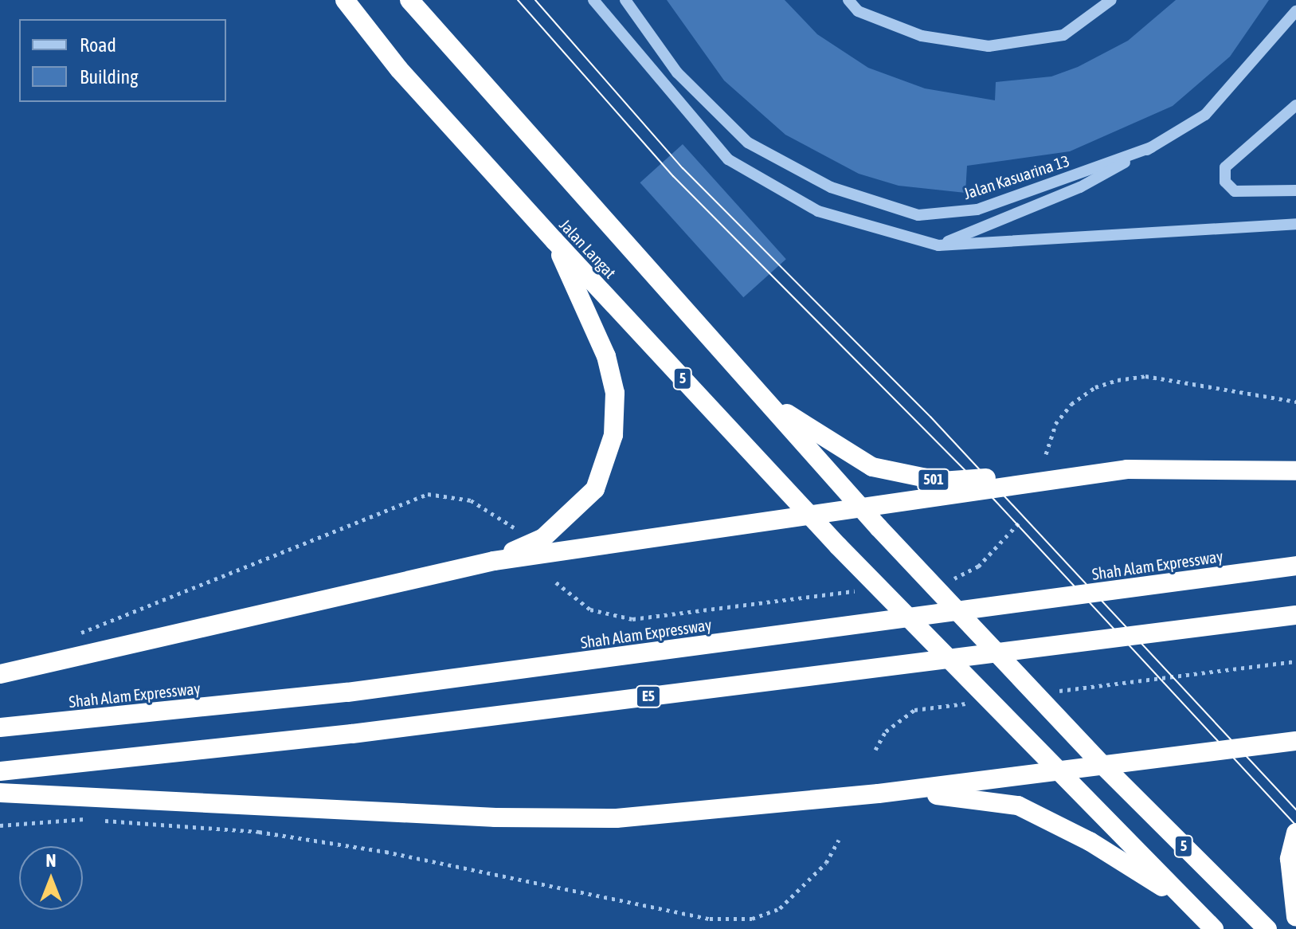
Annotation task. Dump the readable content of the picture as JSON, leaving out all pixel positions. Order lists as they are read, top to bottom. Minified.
{"streets":{"highway":["Jalan Langat","5","501","Shah Alam Expressway","E5"],"street":["Jalan Kasuarina 13"]},"crossings":[["Jalan Langat","5"],["Jalan Langat","501"]],"legend":["Road","Building"],"north":"top"}
